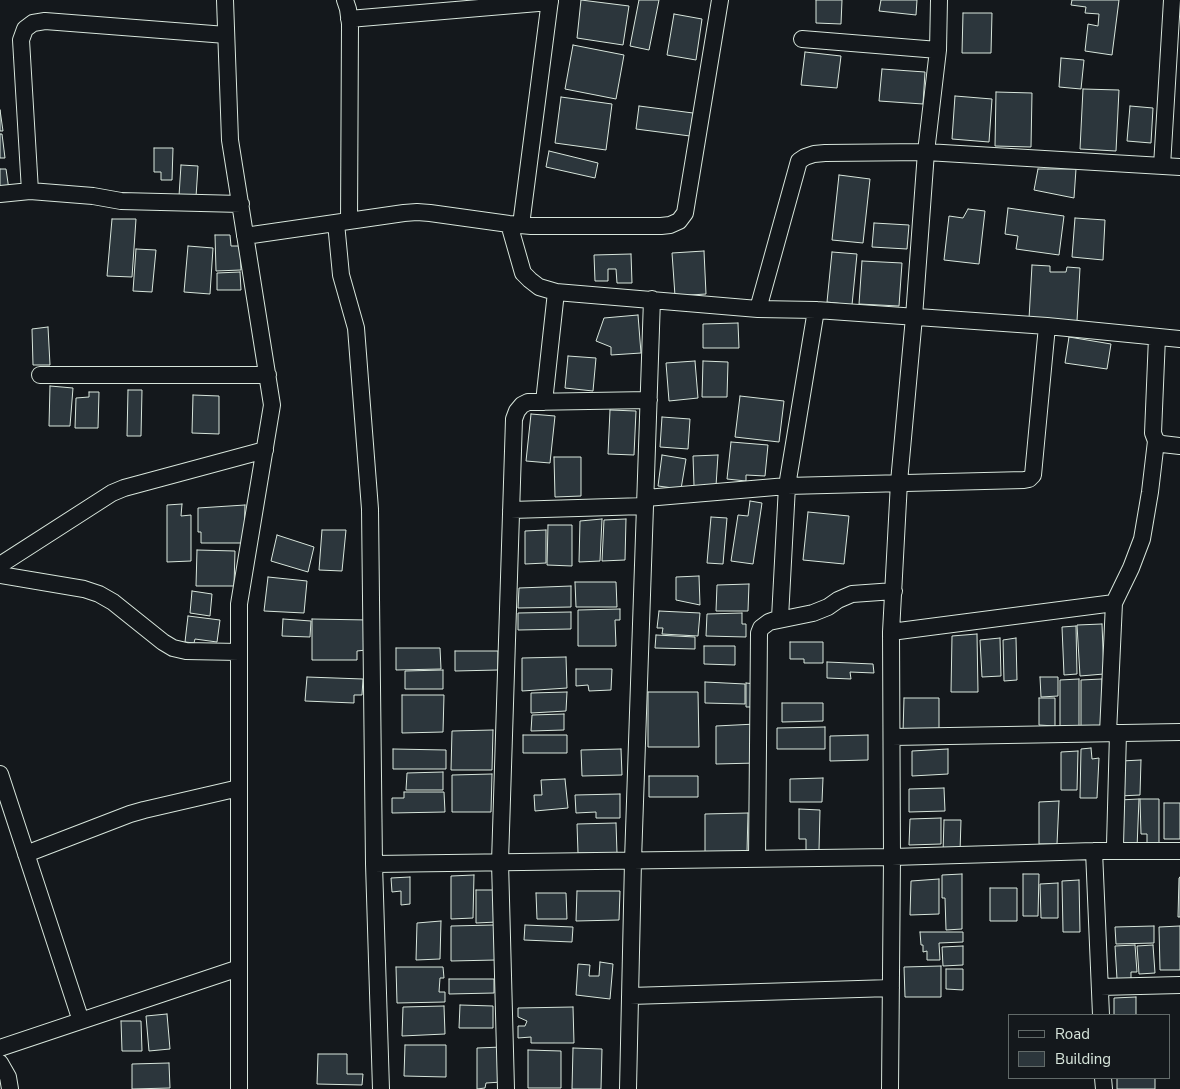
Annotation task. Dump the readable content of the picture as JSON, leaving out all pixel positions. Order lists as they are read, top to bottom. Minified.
{"legend":["Road","Building"]}
